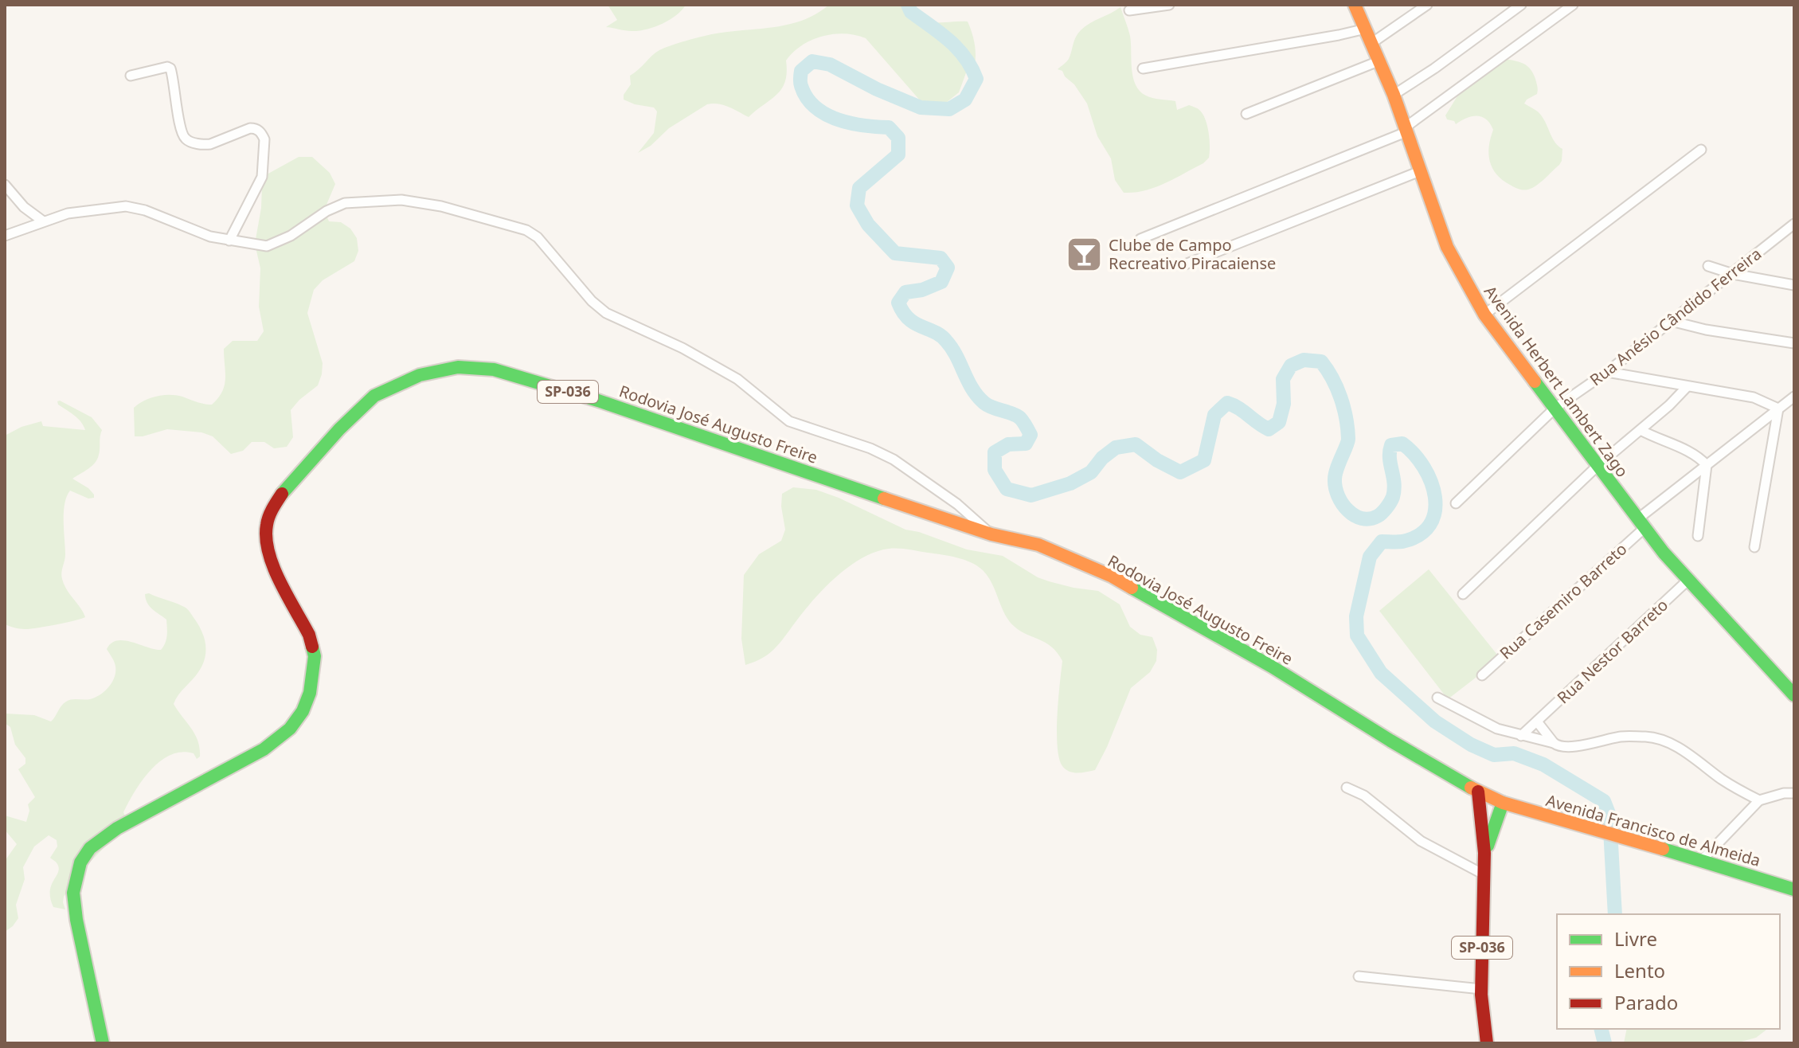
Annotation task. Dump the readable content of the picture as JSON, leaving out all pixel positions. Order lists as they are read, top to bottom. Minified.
{"streets":{"main road":["Avenida Herbert Lambert Zago","SP-036","Rodovia José Augusto Freire","Avenida Francisco de Almeida"],"street":["Rua Anésio Cândido Ferreira","Rua Casemiro Barreto","Rua Nestor Barreto"]},"crossings":[["Rua Anésio Cândido Ferreira","Avenida Herbert Lambert Zago"],["Avenida Herbert Lambert Zago","Rua Casemiro Barreto"],["Avenida Herbert Lambert Zago","Rua Nestor Barreto"],["SP-036","Rodovia José Augusto Freire"],["SP-036","Avenida Francisco de Almeida"],["Rodovia José Augusto Freire","Avenida Francisco de Almeida"]],"places":{"bar":["Clube de Campo Recreativo Piracaiense"]},"legend":["Livre","Lento","Parado"]}
